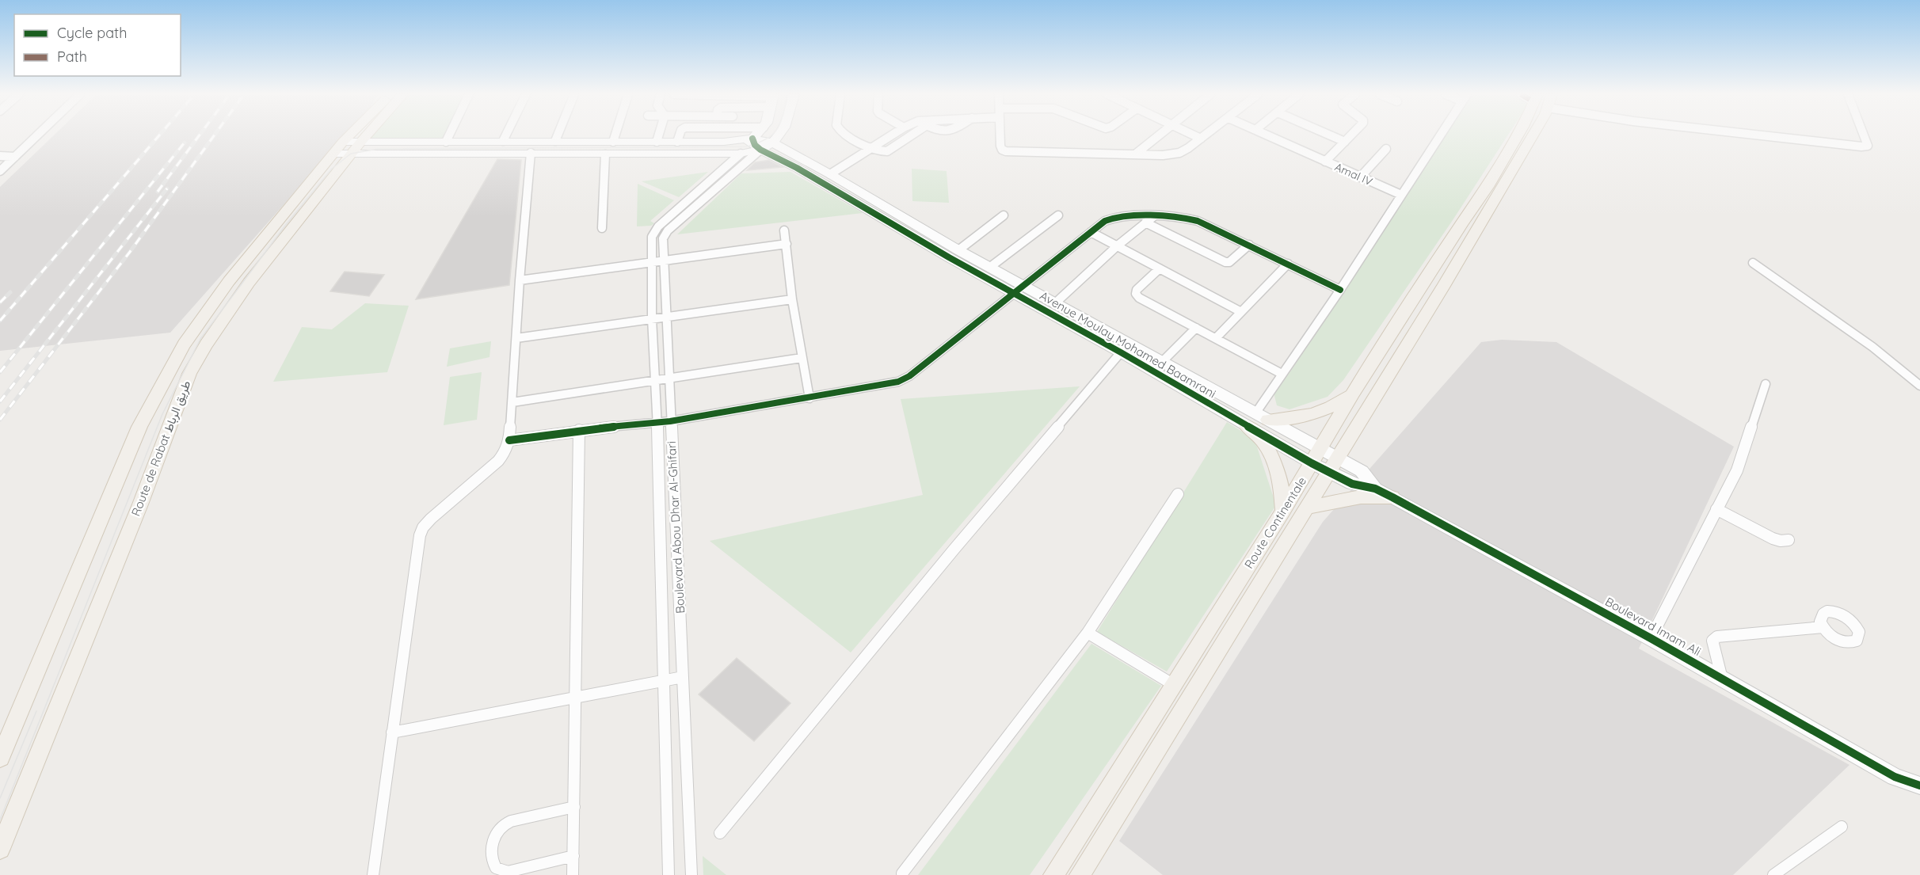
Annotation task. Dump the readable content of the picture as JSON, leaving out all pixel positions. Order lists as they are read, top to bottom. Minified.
{"streets":{"main road":["Route de Rabat طريق الرباط","Route Continentale"],"street":["Amal IV","Avenue Moulay Mohamed Baamrani","Boulevard Abou Dhar Al-Ghifari","Boulevard Imam Ali"]},"crossings":[["Avenue Moulay Mohamed Baamrani","Route de Rabat طريق الرباط"],["Avenue Moulay Mohamed Baamrani","Route Continentale"],["Avenue Moulay Mohamed Baamrani","Boulevard Abou Dhar Al-Ghifari"],["Avenue Moulay Mohamed Baamrani","Boulevard Imam Ali"]],"legend":["Cycle path","Path"]}
